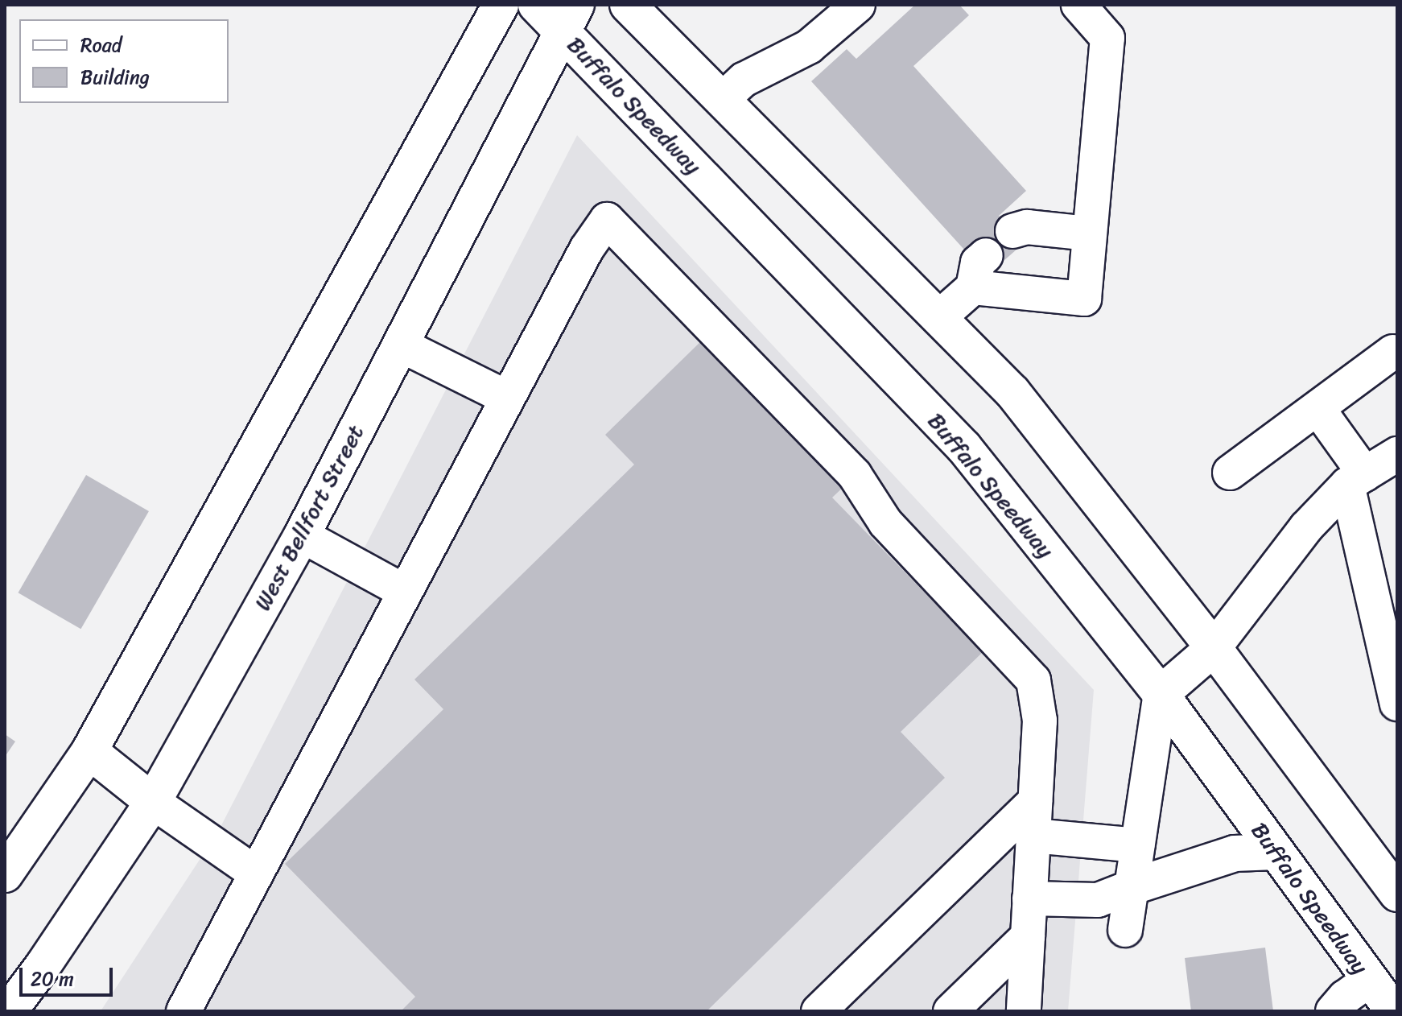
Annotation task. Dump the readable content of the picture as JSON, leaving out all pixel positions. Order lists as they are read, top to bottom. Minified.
{"streets":{"main road":["Buffalo Speedway","West Bellfort Street"]},"crossings":[["Buffalo Speedway","West Bellfort Street"]],"legend":["Road","Building"],"scale_bar":"20 m"}
